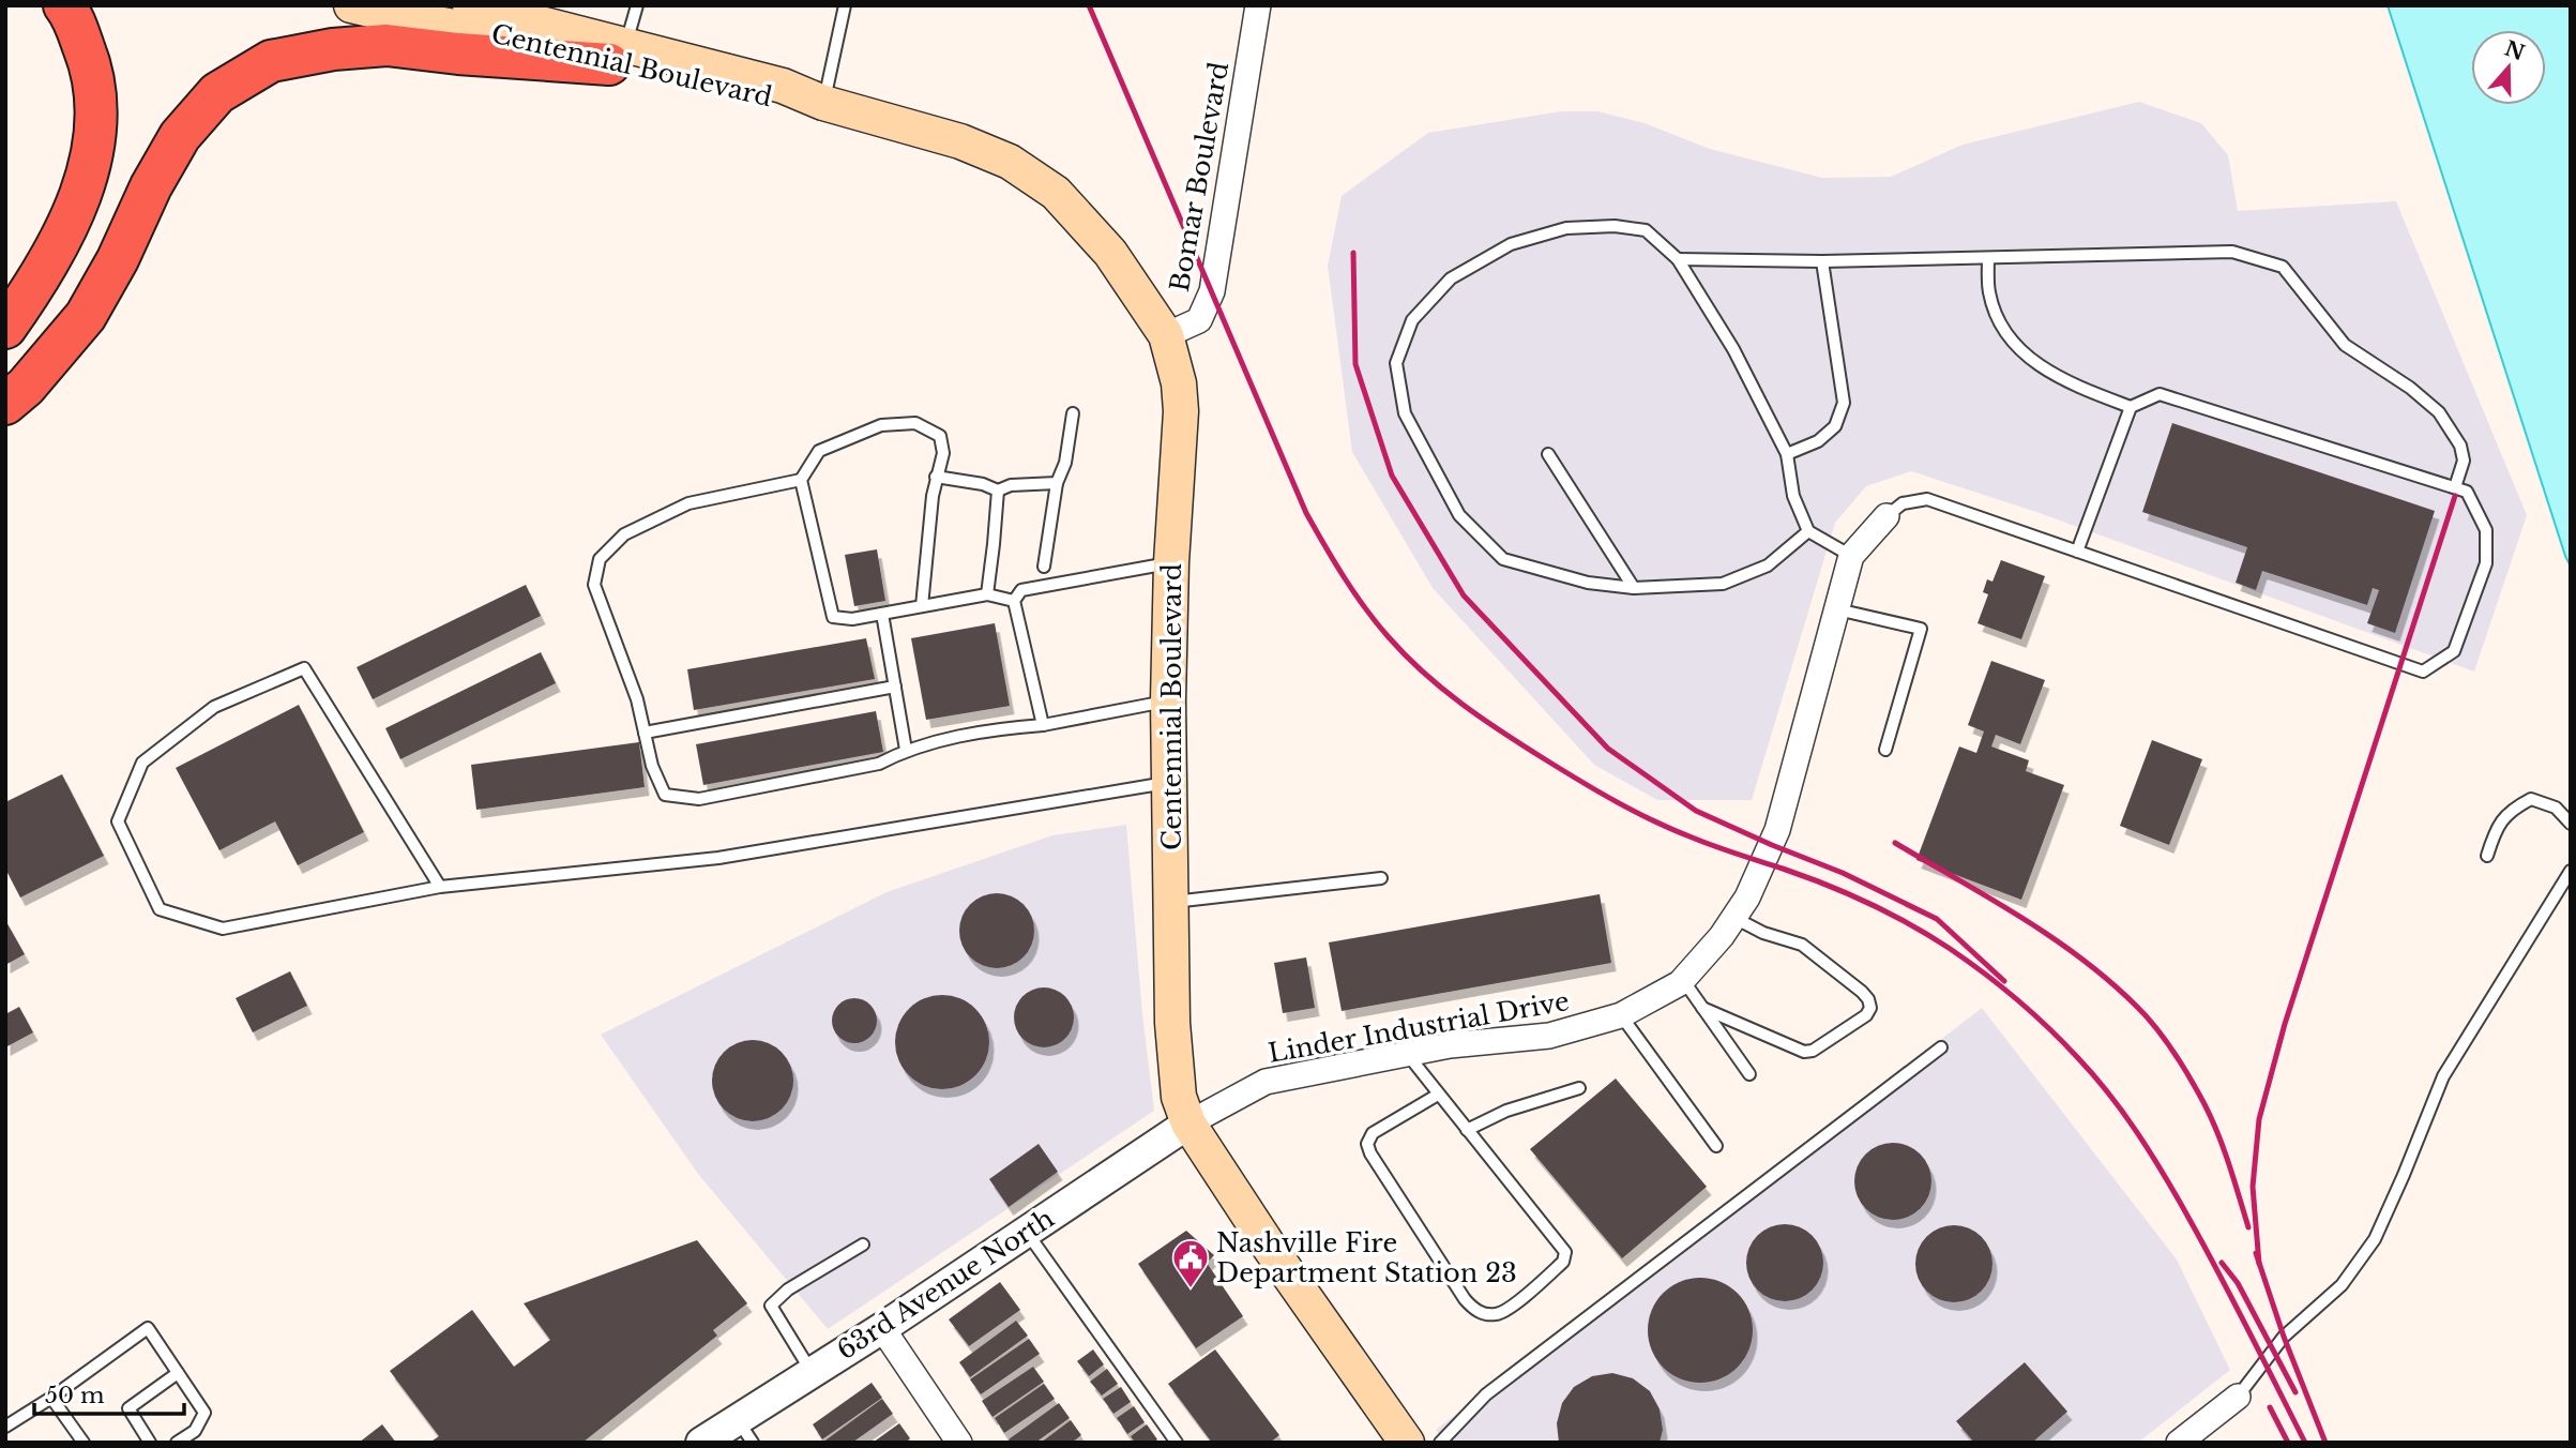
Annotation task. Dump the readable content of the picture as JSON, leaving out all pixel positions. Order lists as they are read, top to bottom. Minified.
{"streets":{"main road":["Centennial Boulevard"],"street":["Bomar Boulevard","Linder Industrial Drive","63rd Avenue North"]},"crossings":[["Centennial Boulevard","Bomar Boulevard"],["Centennial Boulevard","Linder Industrial Drive"],["Centennial Boulevard","63rd Avenue North"],["Linder Industrial Drive","63rd Avenue North"]],"places":{"public building":["Nashville Fire Department Station 23"]},"scale_bar":"50 m","north":"top"}
